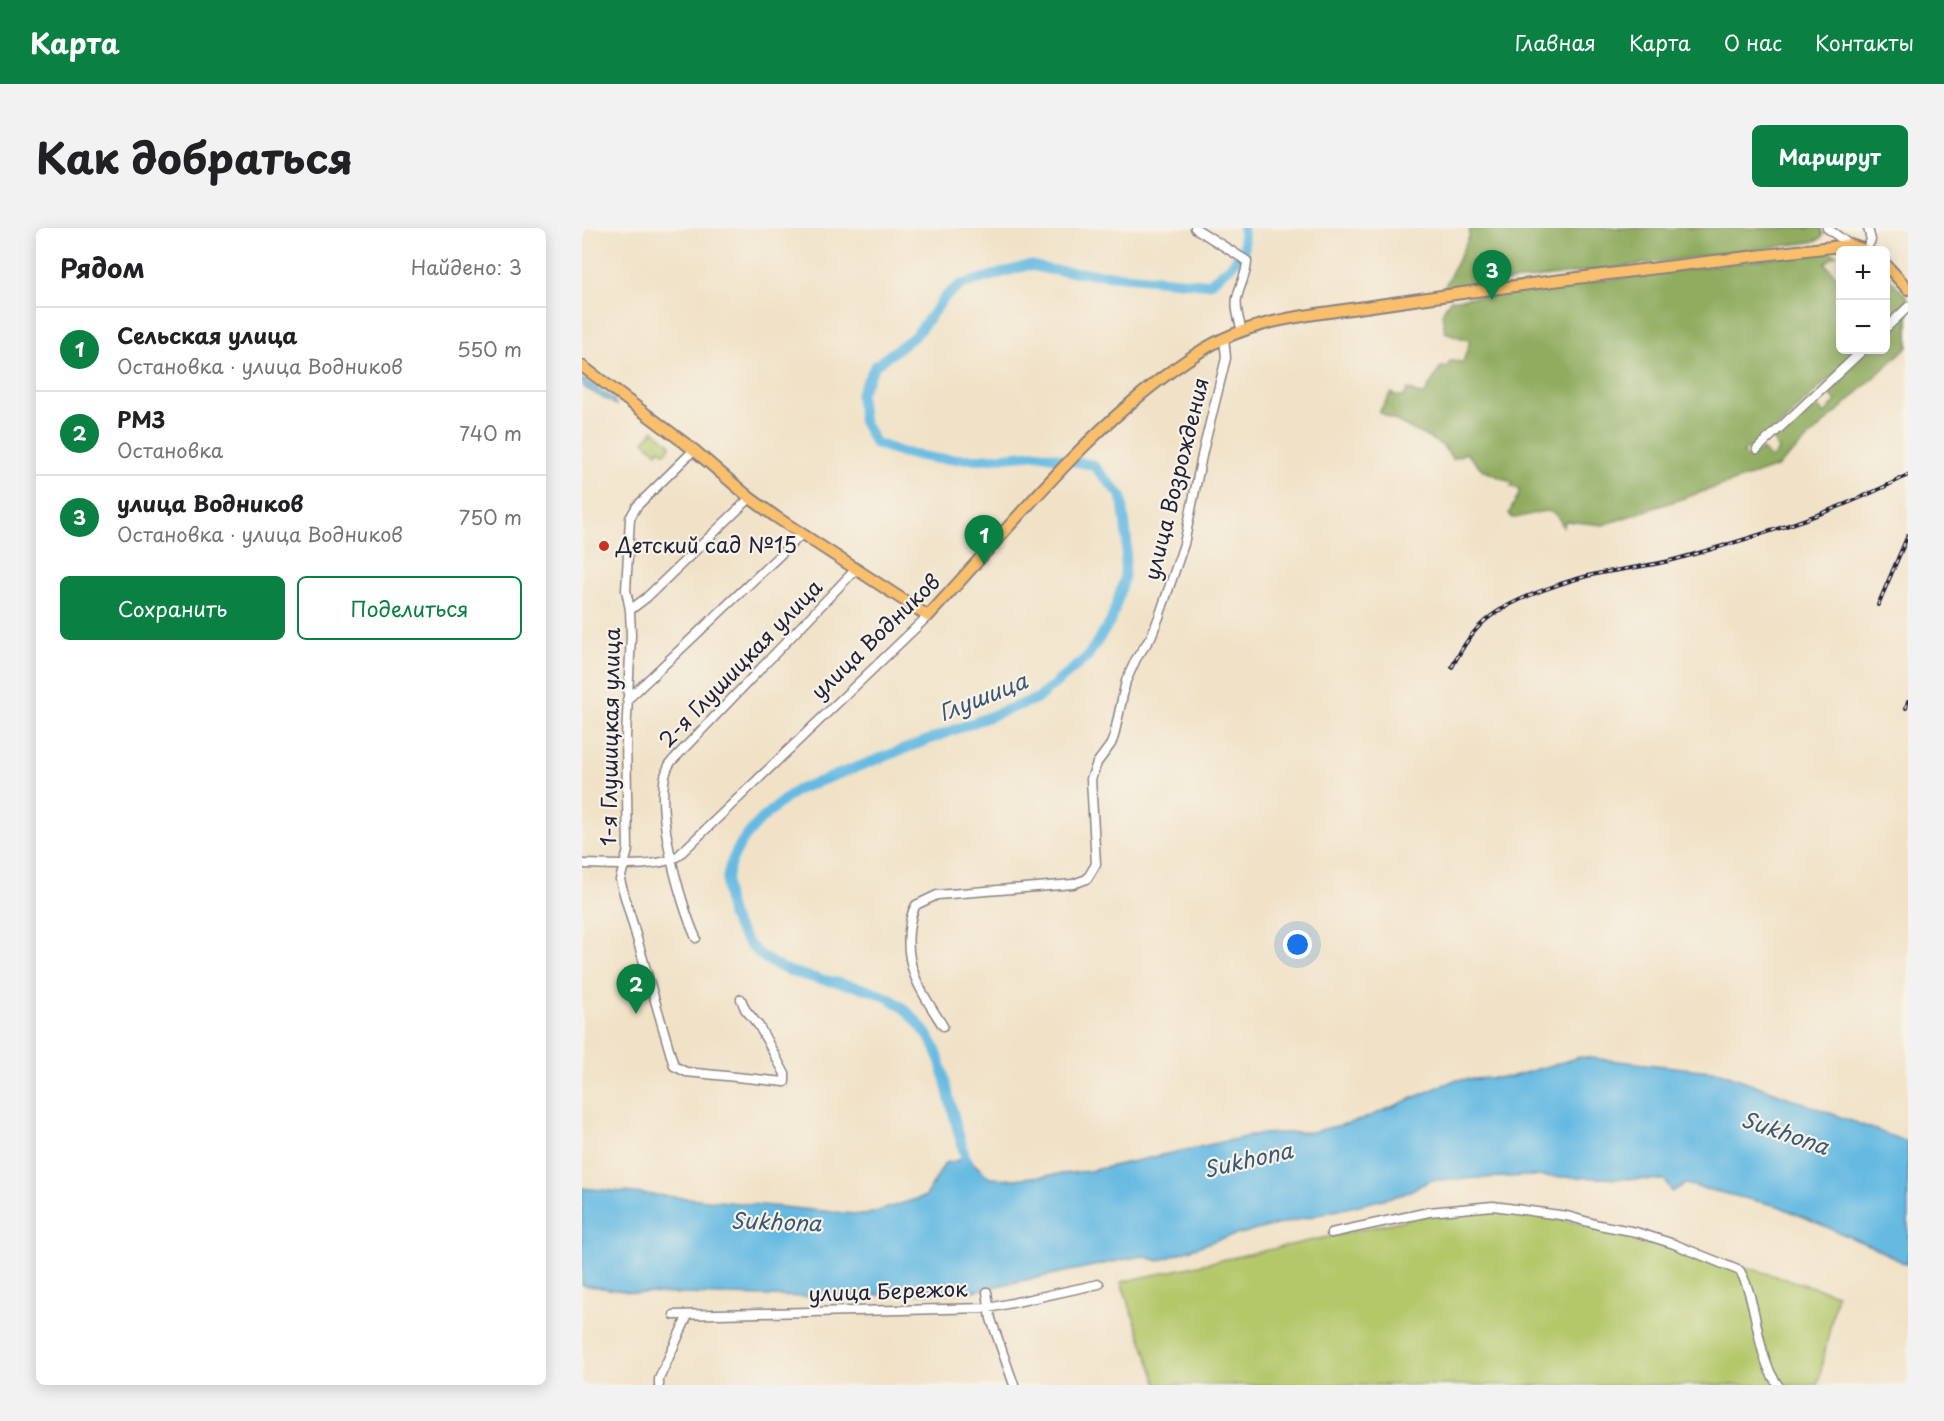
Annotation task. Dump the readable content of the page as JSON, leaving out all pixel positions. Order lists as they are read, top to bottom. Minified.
{"streets":{"main road":["улица Водников"],"street":["улица Возрождения","2-я Глушицкая улица","1-я Глушицкая улица","улица Бережок"]},"crossings":[["улица Возрождения","улица Водников"],["улица Водников","2-я Глушицкая улица"]],"water":["Глушица","Sukhona"],"places":["Детский сад №15"],"page":{"header":"Карта","nav":["Главная","Карта","О нас","Контакты"],"title":"Как добраться","buttons":["Маршрут",["Сохранить","Поделиться"]],"heading":["Рядом","Найдено: 3"],"map_buttons":["+","−"],"pins":["3","1","2"],"list":[{"mark":"1","name":"Сельская улица","note":"Остановка · улица Водников","value":"550 m"},{"mark":"2","name":"РМЗ","note":"Остановка","value":"740 m"},{"mark":"3","name":"улица Водников","note":"Остановка · улица Водников","value":"750 m"}]}}
